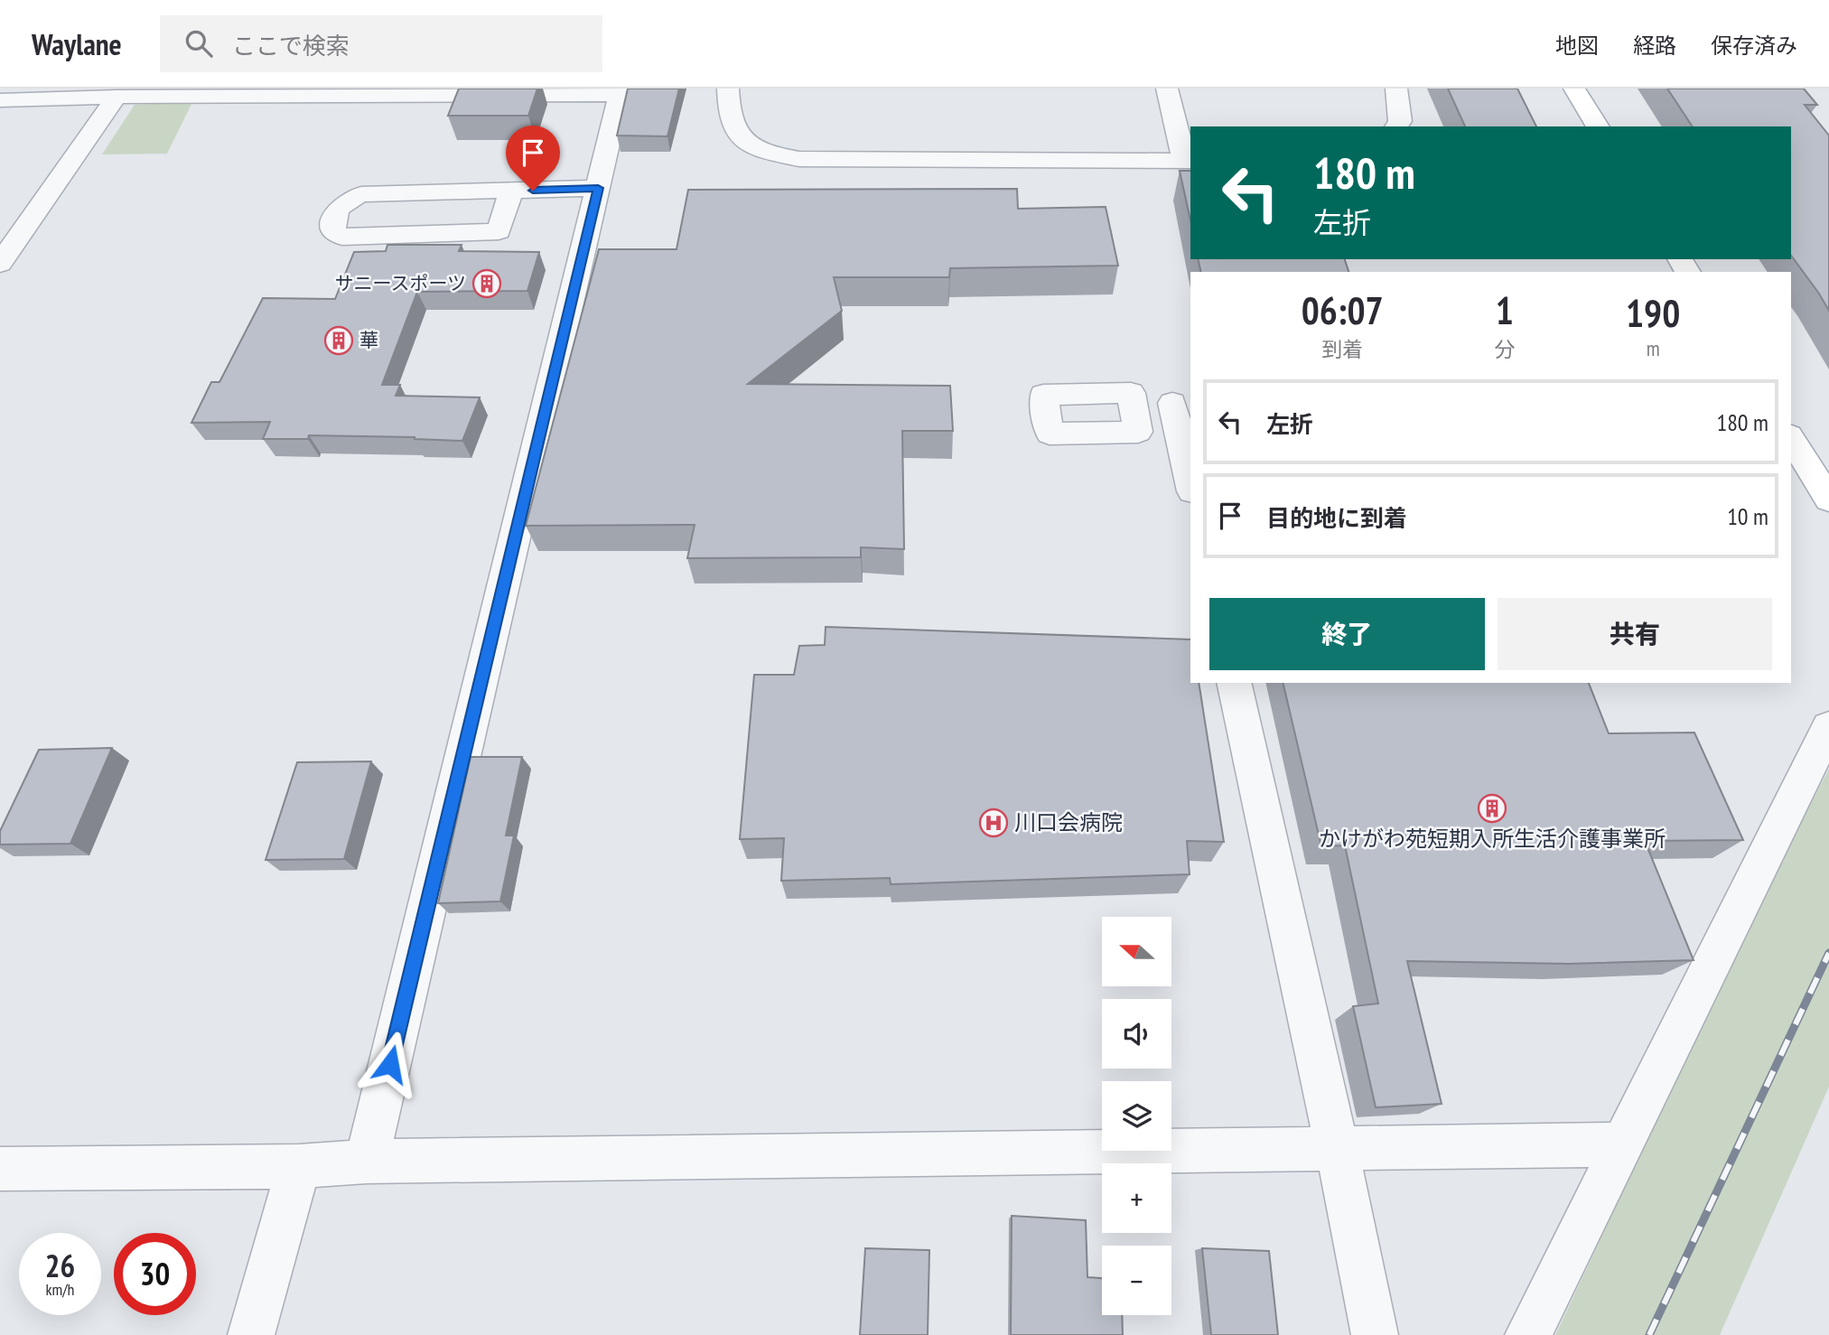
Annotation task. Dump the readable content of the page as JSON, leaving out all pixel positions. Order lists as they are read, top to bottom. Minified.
{"places":{"building":["サニースポーツ","華","かけがわ苑短期入所生活介護事業所"],"hospital":["川口会病院"]},"north":"left","page":{"header":"Waylane","search":"ここで検索","nav":["地図","経路","保存済み"],"turn":["180 m","左折"],"eta":["06:07","到着","1","分","190","m"],"list":[{"name":"左折","value":"180 m"},{"name":"目的地に到着","value":"10 m"}],"buttons":["終了","共有"],"map_buttons":["+","−"],"speed":"26 km/h","limit":"30"}}
